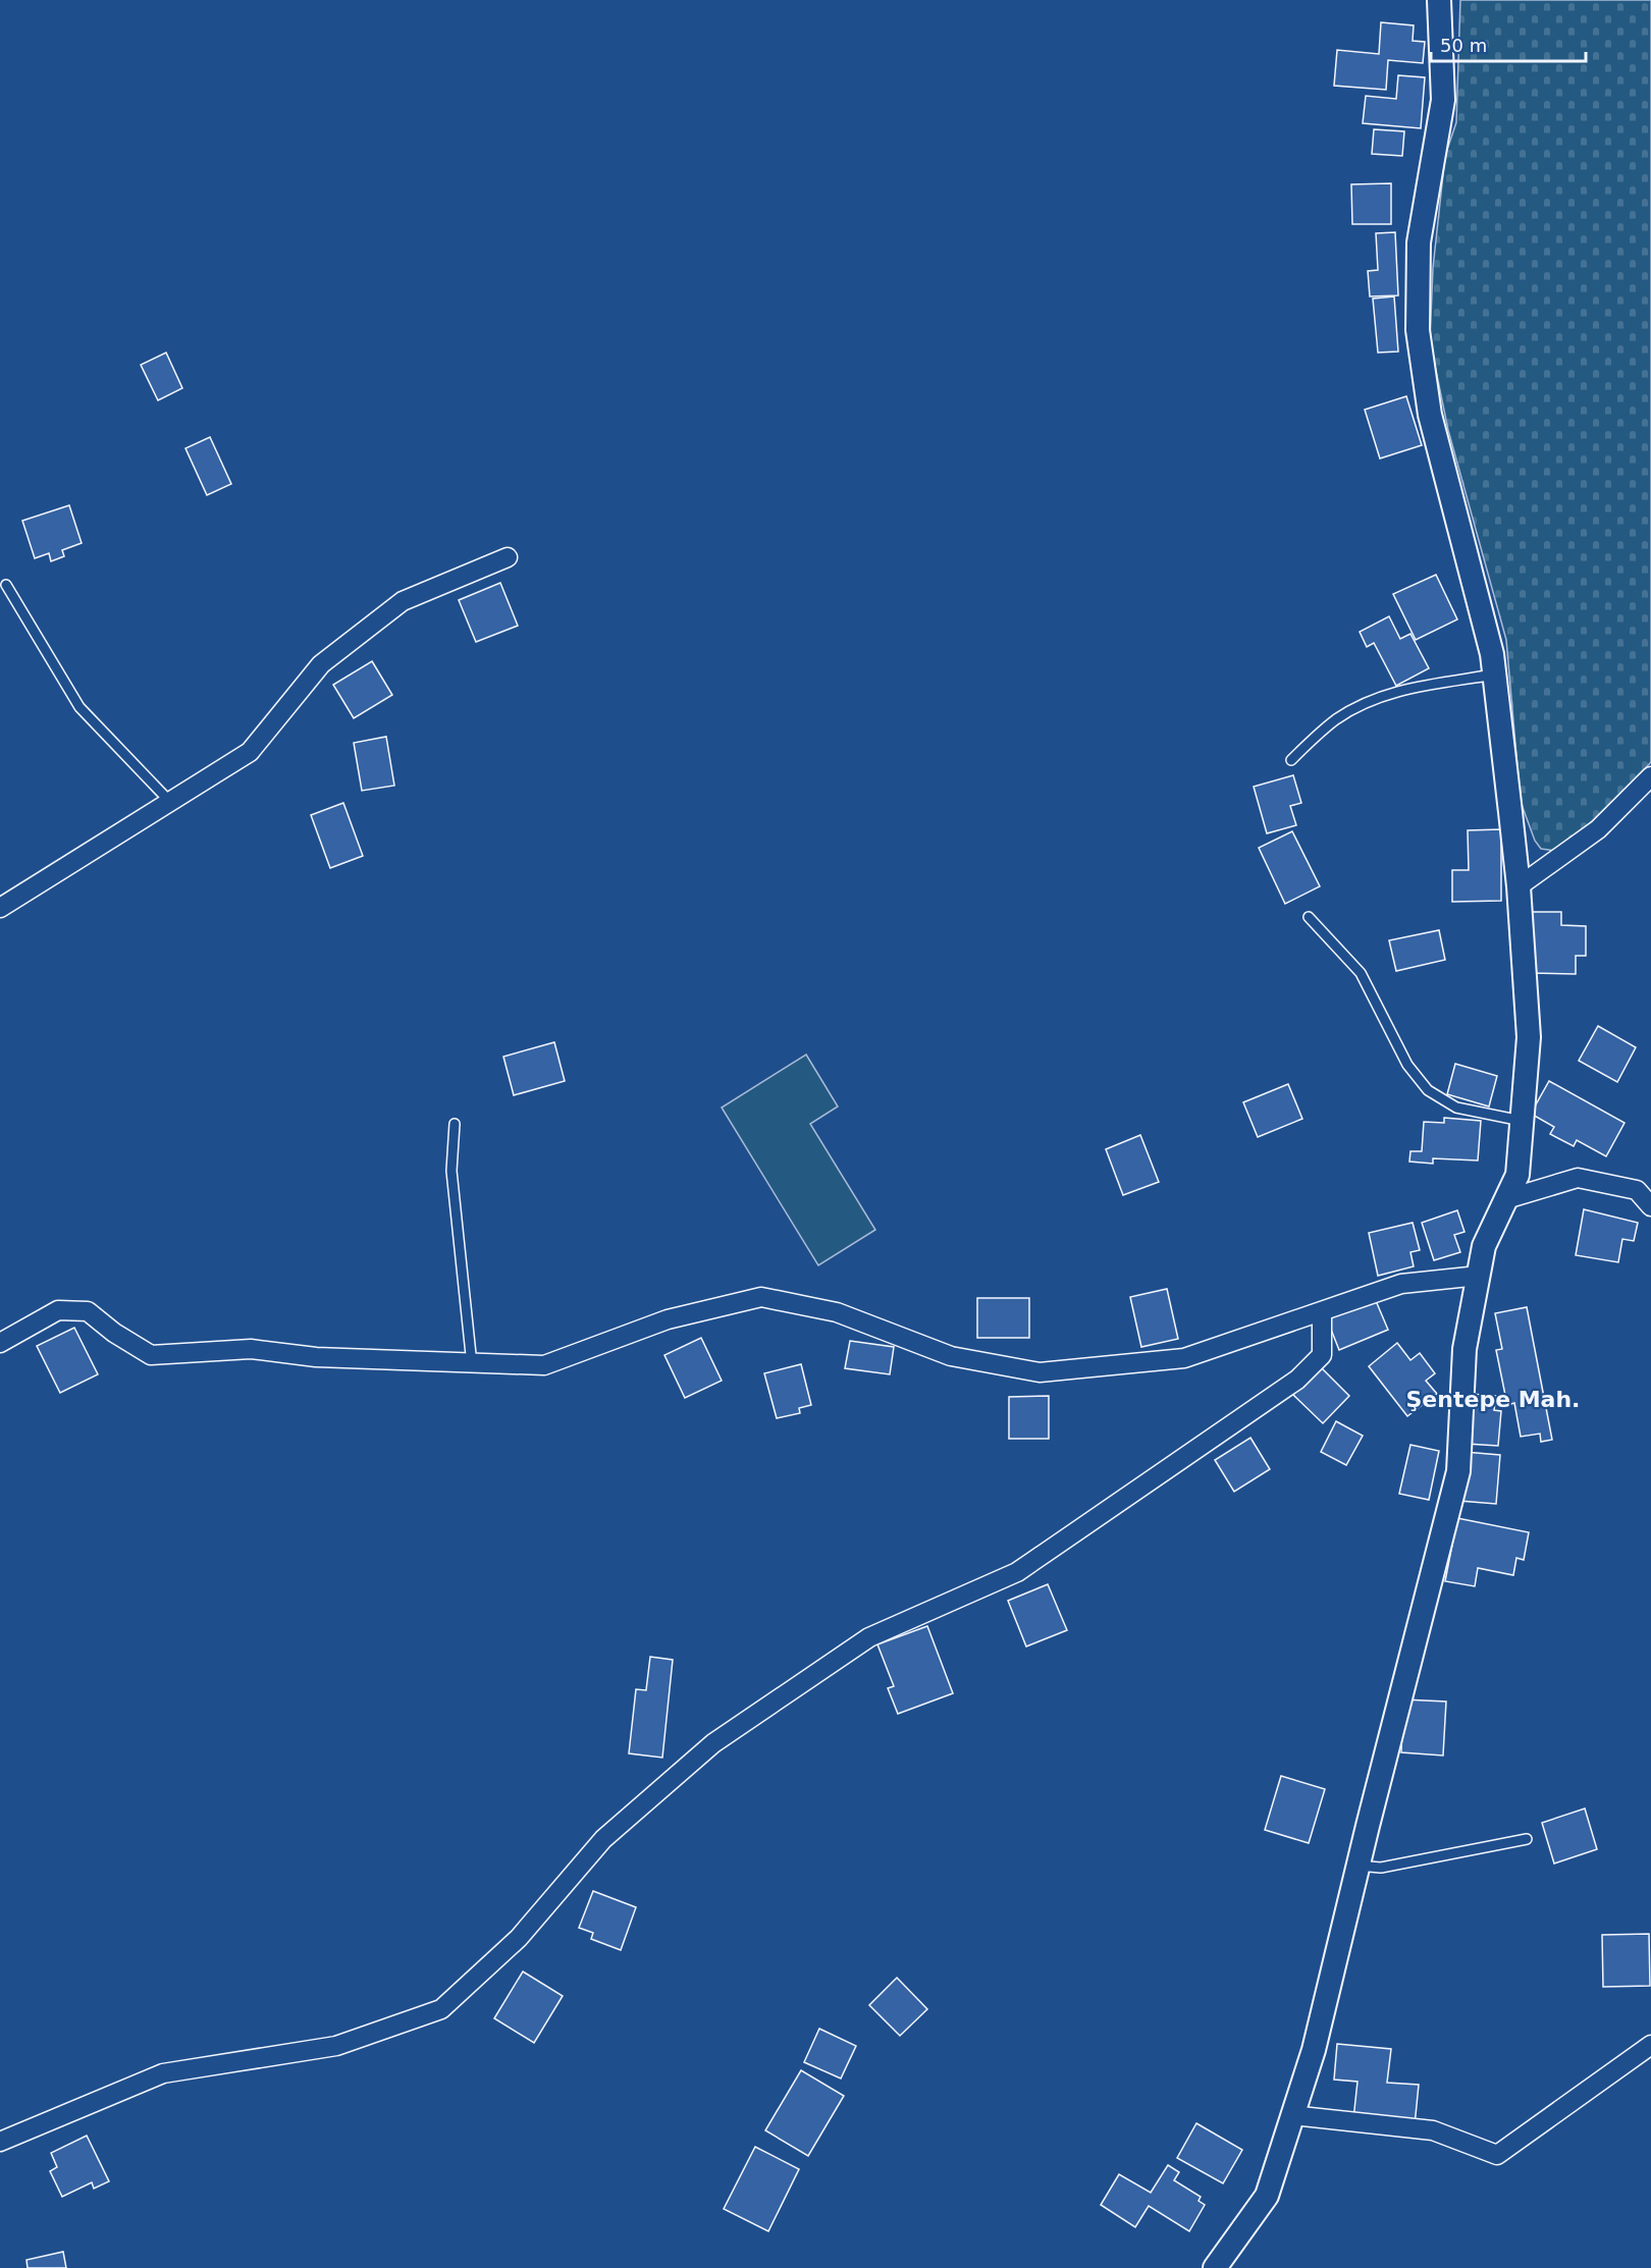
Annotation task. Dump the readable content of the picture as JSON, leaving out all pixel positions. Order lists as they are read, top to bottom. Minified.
{"districts":["Şentepe Mah."],"scale_bar":"50 m"}
